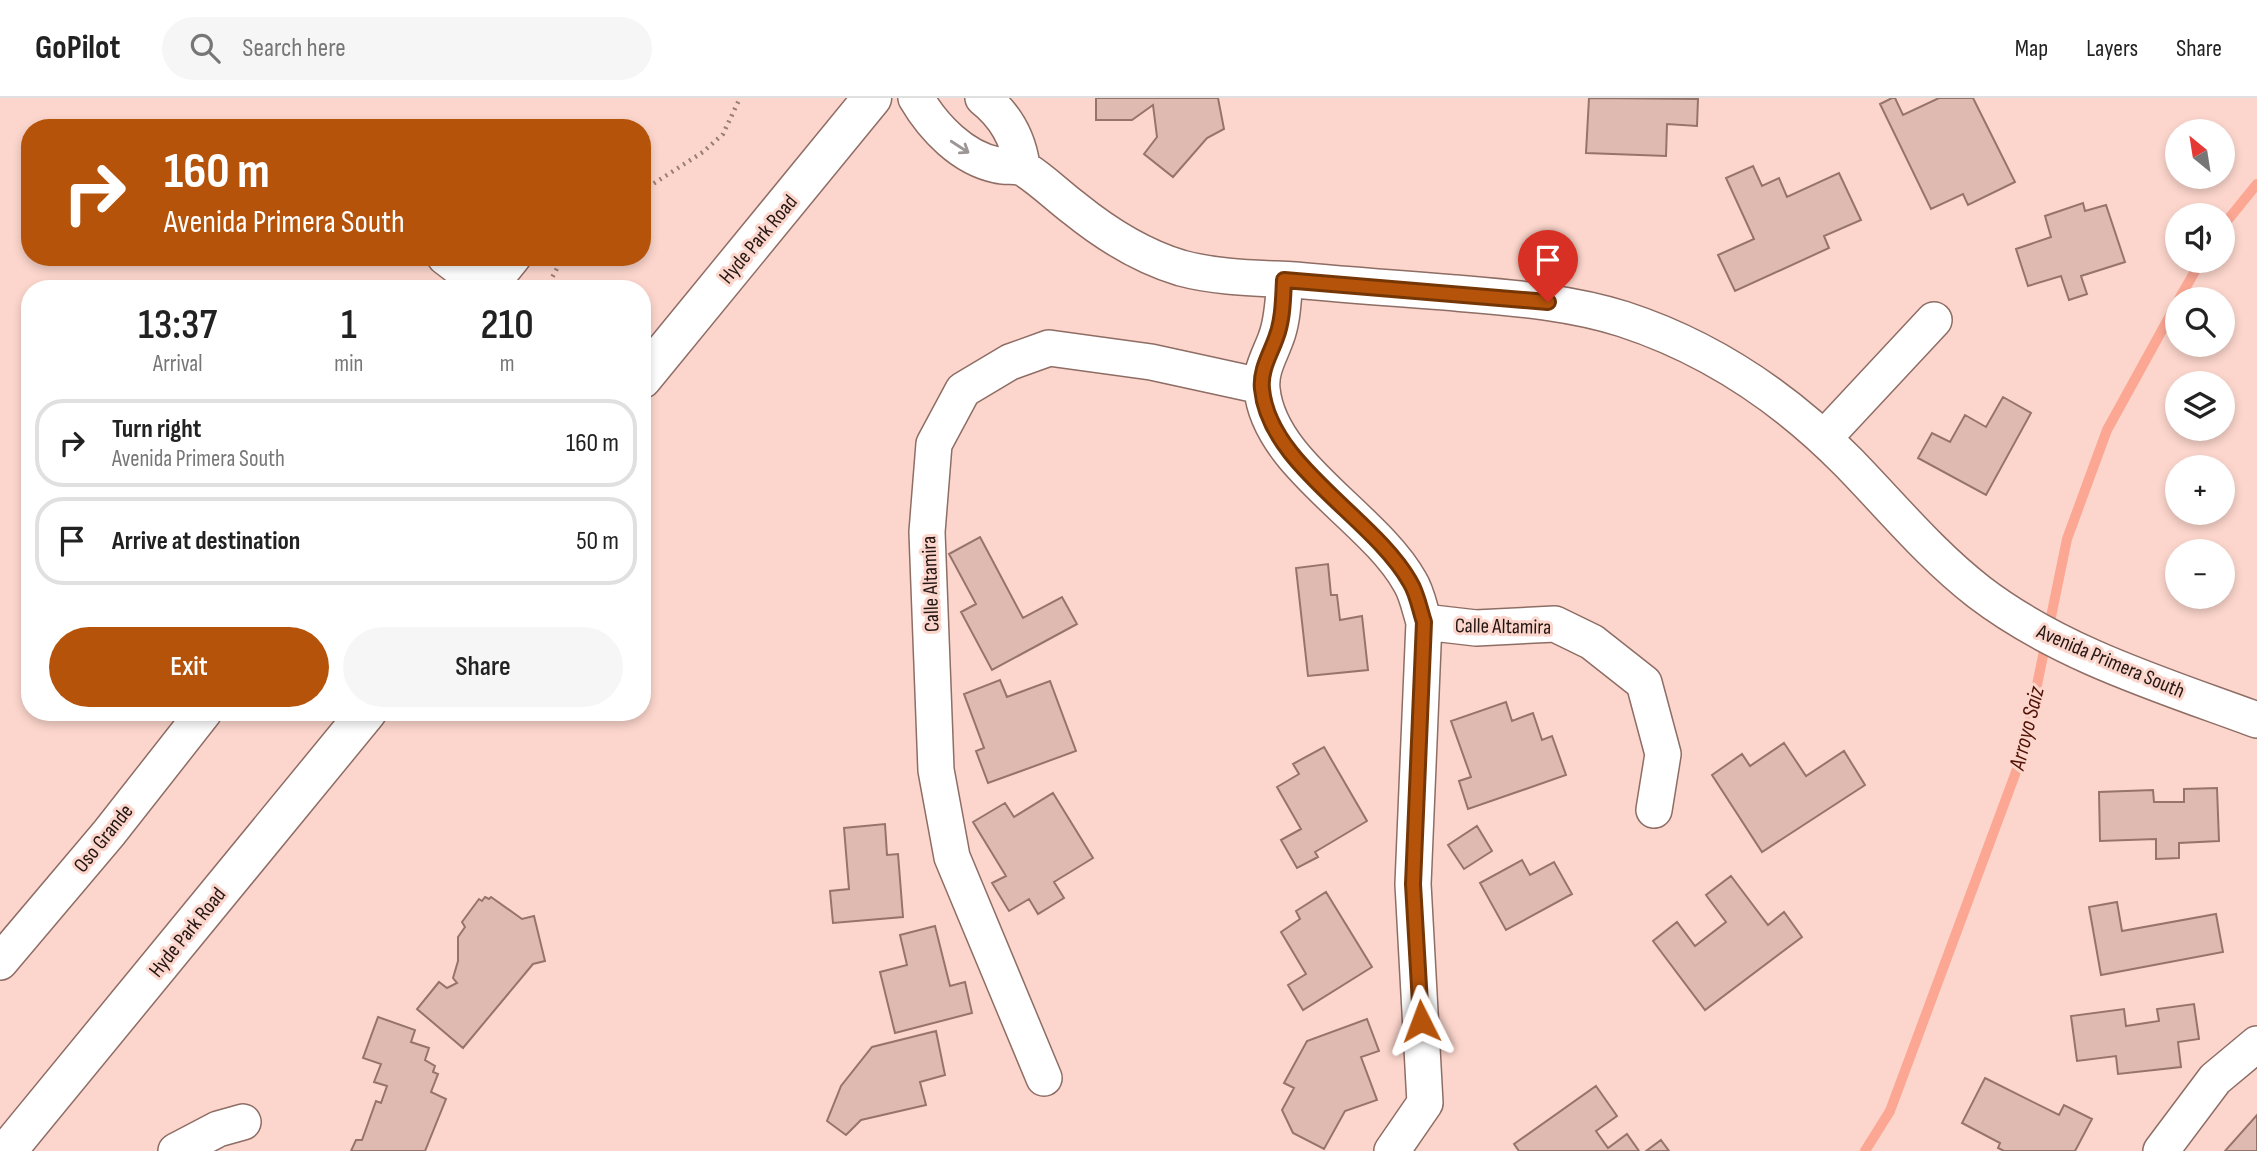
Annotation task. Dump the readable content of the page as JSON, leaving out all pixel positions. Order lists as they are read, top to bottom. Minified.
{"streets":{"main road":["Hyde Park Road"],"street":["Calle Altamira","Avenida Primera South","Oso Grande"]},"water":["Arroyo Saiz"],"north":"top left","page":{"header":"GoPilot","search":"Search here","nav":["Map","Layers","Share"],"map_buttons":["+","−"],"turn":["160 m","Avenida Primera South"],"eta":["13:37","Arrival","1","min","210","m"],"list":[{"name":"Turn right","note":"Avenida Primera South","value":"160 m"},{"name":"Arrive at destination","value":"50 m"}],"buttons":["Exit","Share"]}}
